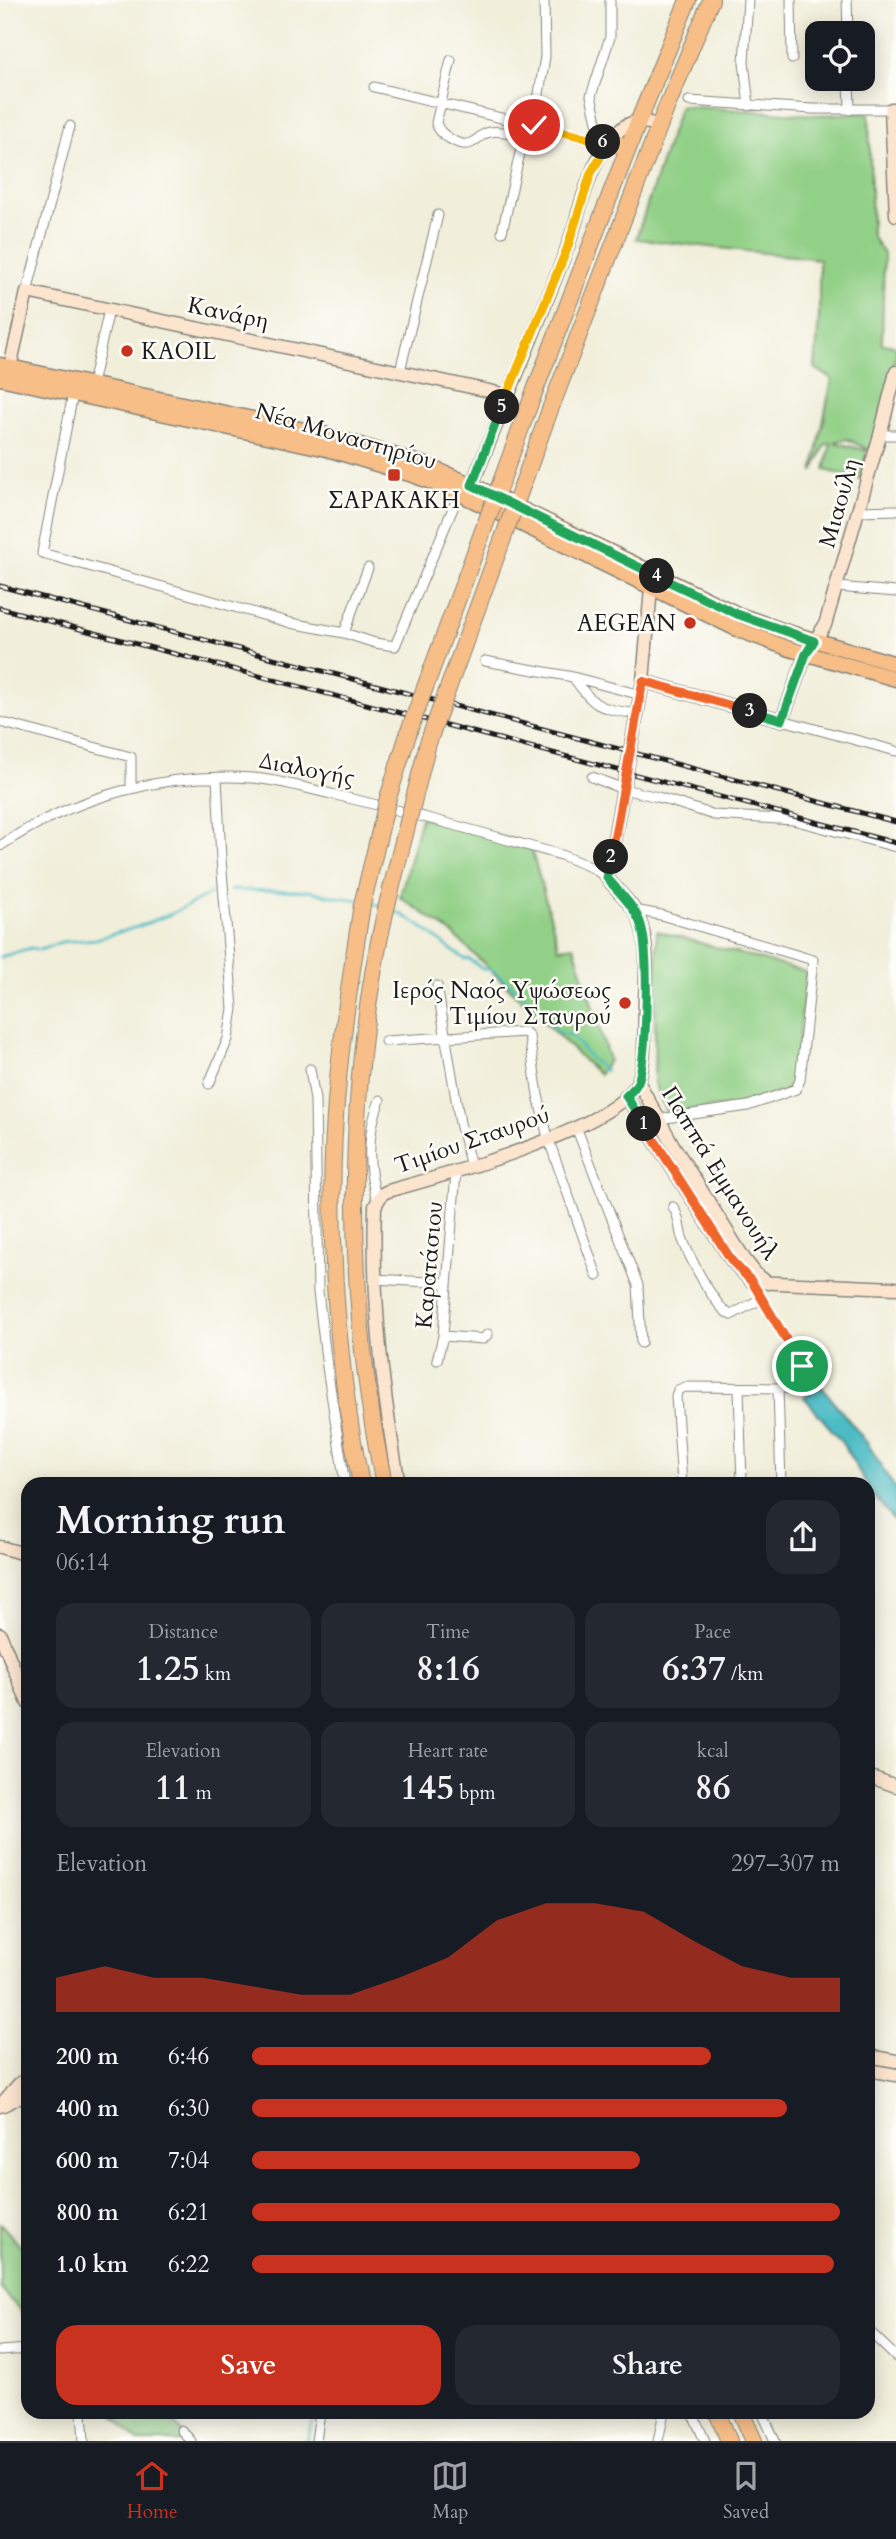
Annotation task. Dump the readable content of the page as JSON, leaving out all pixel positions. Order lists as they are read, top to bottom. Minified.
{"streets":{"main road":["Νέα Μοναστηρίου"],"street":["Κανάρη","Μιαούλη","Διαλογής","Τιμίου Σταυρού","Παππά Εμμανουήλ","Καρατάσιου"]},"crossings":[["Νέα Μοναστηρίου","Μιαούλη"],["Τιμίου Σταυρού","Παππά Εμμανουήλ"],["Τιμίου Σταυρού","Καρατάσιου"]],"places":{"other":["KAOIL","AEGEAN","Ιερός Ναός Υψώσεως Τιμίου Σταυρού"],"transit":["ΣΑΡΑΚΑΚΗ"]},"page":{"pins":["6","5","4","3","2","1"],"heading":["Morning run","06:14"],"stats":[["Distance","1.25 km"],["Time","8:16"],["Pace","6:37 /km"],["Elevation","11 m"],["Heart rate","145 bpm"],["kcal","86"]],"chart":["Elevation","297–307 m"],"list":[{"name":"200 m","note":"6:46"},{"name":"400 m","note":"6:30"},{"name":"600 m","note":"7:04"},{"name":"800 m","note":"6:21"},{"name":"1.0 km","note":"6:22"}],"buttons":["Save","Share"],"tabs":["Home","Map","Saved"]}}
